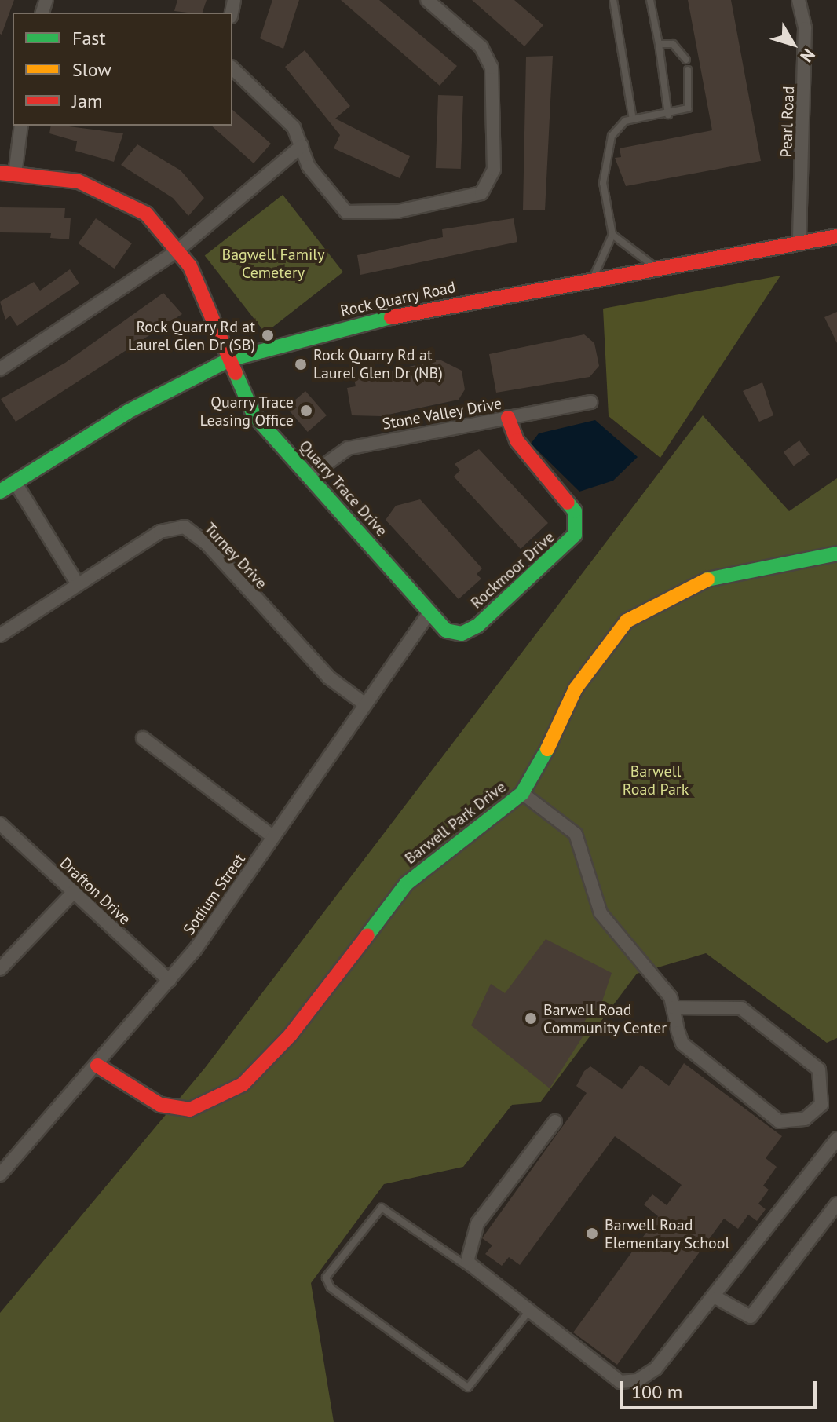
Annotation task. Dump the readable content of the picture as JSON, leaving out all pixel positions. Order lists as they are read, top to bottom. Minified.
{"streets":{"street":["Pearl Road","Rock Quarry Road","Stone Valley Drive","Quarry Trace Drive","Turney Drive","Rockmoor Drive","Barwell Park Drive","Drafton Drive","Sodium Street"]},"crossings":[["Pearl Road","Rock Quarry Road"],["Rock Quarry Road","Quarry Trace Drive"],["Stone Valley Drive","Quarry Trace Drive"],["Stone Valley Drive","Rockmoor Drive"],["Quarry Trace Drive","Rockmoor Drive"],["Quarry Trace Drive","Sodium Street"],["Turney Drive","Sodium Street"],["Barwell Park Drive","Sodium Street"],["Drafton Drive","Sodium Street"]],"parks":["Bagwell Family Cemetery","Barwell Road Park"],"places":["Rock Quarry Rd at Laurel Glen Dr (SB)","Rock Quarry Rd at Laurel Glen Dr (NB)","Quarry Trace Leasing Office","Barwell Road Community Center","Barwell Road Elementary School"],"legend":["Fast","Slow","Jam"],"scale_bar":"100 m","north":"bottom right"}
